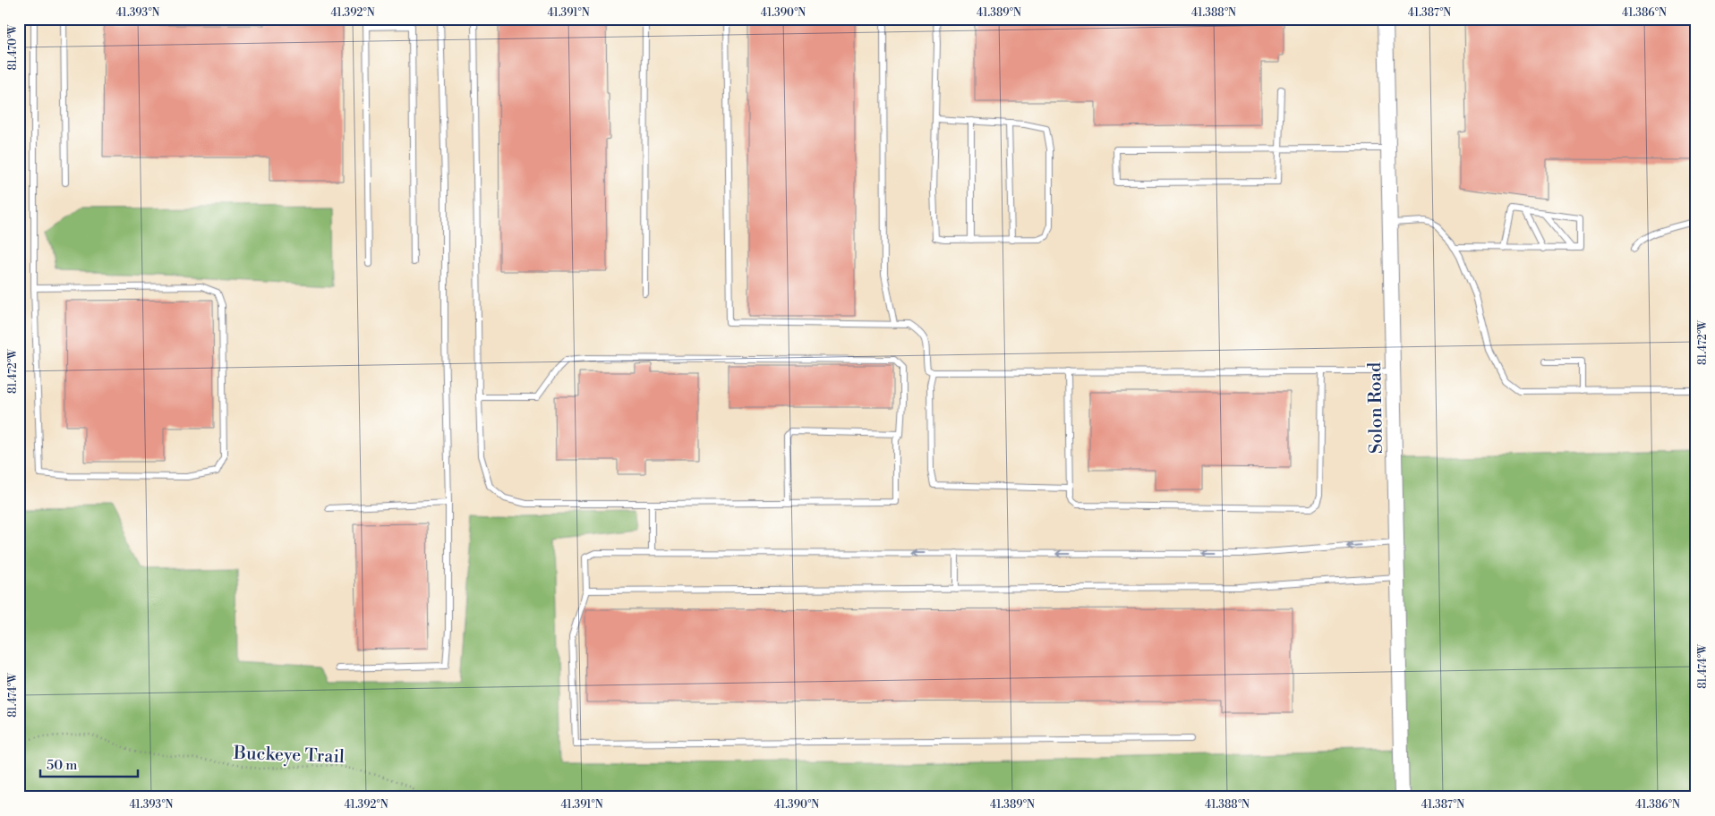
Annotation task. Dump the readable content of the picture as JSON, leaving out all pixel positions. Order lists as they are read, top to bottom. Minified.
{"streets":{"street":["Solon Road"],"path":["Buckeye Trail"]},"scale_bar":"50 m","coordinates":["41.393°N","41.392°N","41.391°N","41.390°N","41.389°N","41.388°N","41.387°N","41.386°N","81.470°W","81.472°W","81.474°W"]}
